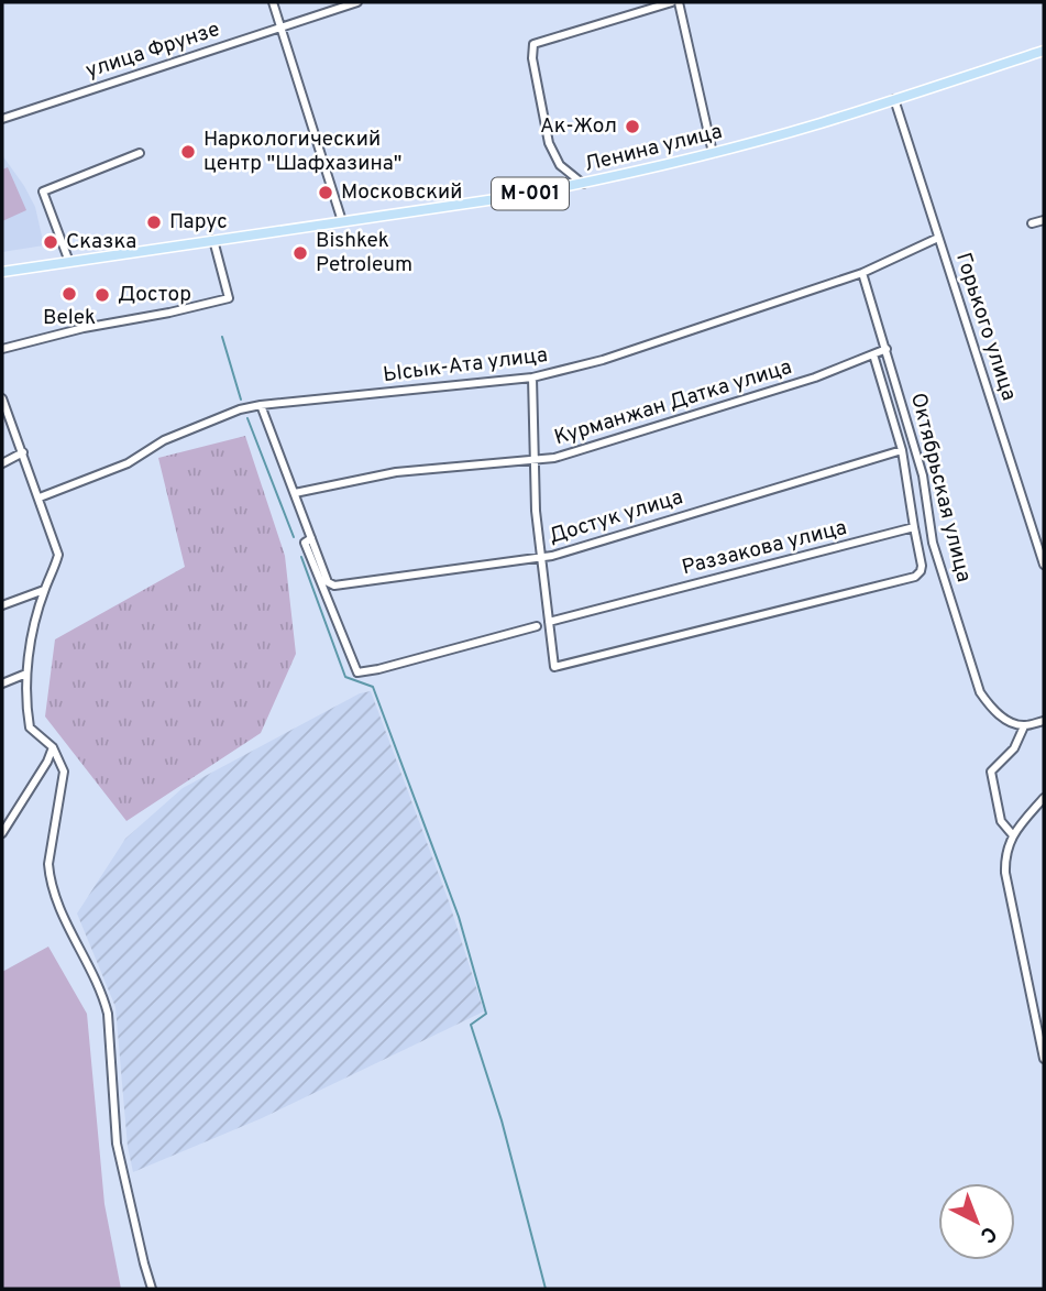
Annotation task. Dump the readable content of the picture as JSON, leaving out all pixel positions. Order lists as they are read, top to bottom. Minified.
{"streets":{"main road":["Ленина улица","М-001"],"street":["улица Фрунзе","Горького улица","Ысык-Ата улица","Курманжан Датка улица","Октябрьская улица","Достук улица","Раззакова улица"]},"crossings":[["Ленина улица","Горького улица"],["Горького улица","Ысык-Ата улица"],["Курманжан Датка улица","Октябрьская улица"]],"places":["Ак-Жол","Наркологический центр \"Шафхазина\"","Московский","Парус","Сказка","Bishkek Petroleum","Belek","Достор"],"north":"bottom right"}
